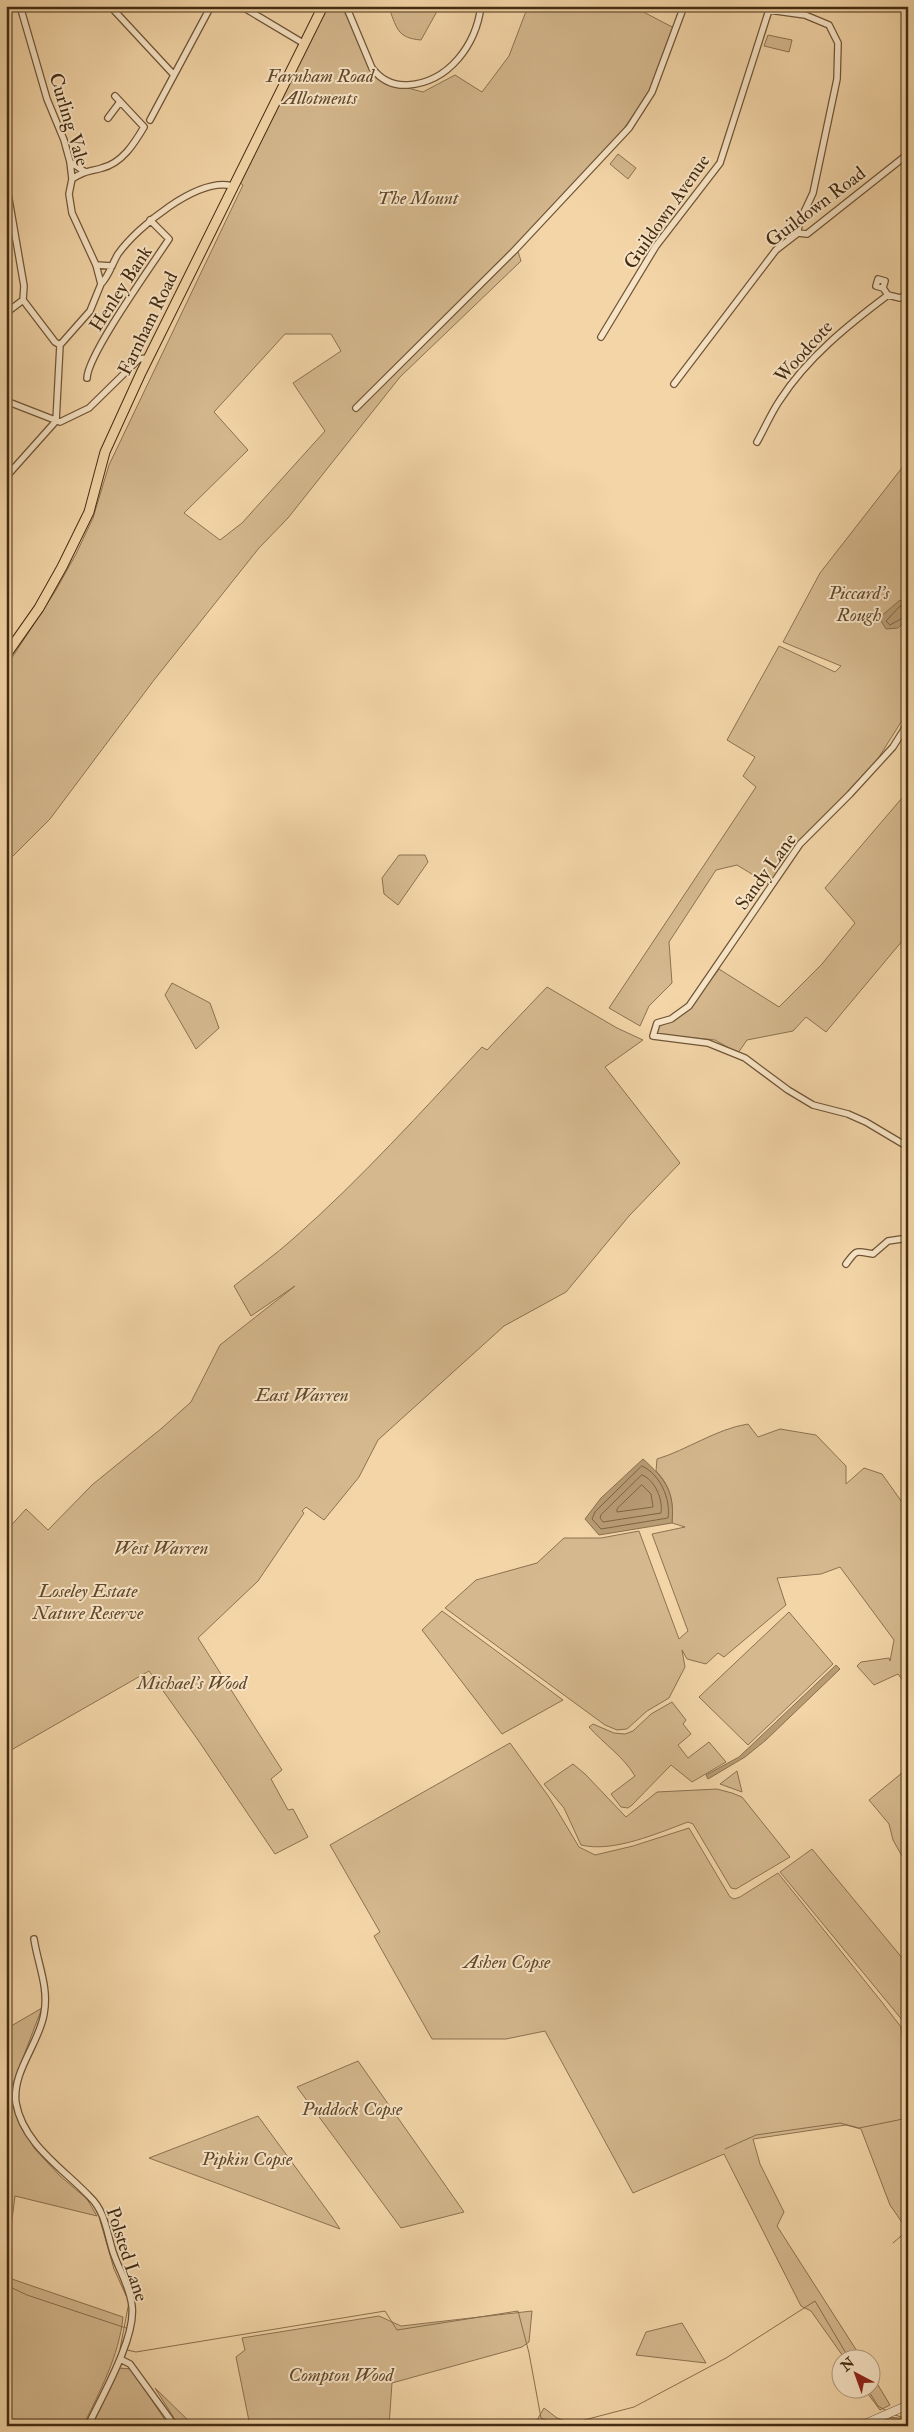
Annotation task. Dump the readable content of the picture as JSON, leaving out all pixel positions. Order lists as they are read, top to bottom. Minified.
{"streets":{"main road":["Farnham Road"],"street":["Curling Vale","Guildown Road","Guildown Avenue","Henley Bank","Woodcote","Sandy Lane","Polsted Lane"]},"crossings":[["Guildown Road","Guildown Avenue"]],"parks":["Farnham Road Allotments","The Mount","Piccard's Rough","East Warren","West Warren","Loseley Estate Nature Reserve","Michael's Wood","Ashen Copse","Puddock Copse","Pipkin Copse","Compton Wood"],"north":"top left"}
